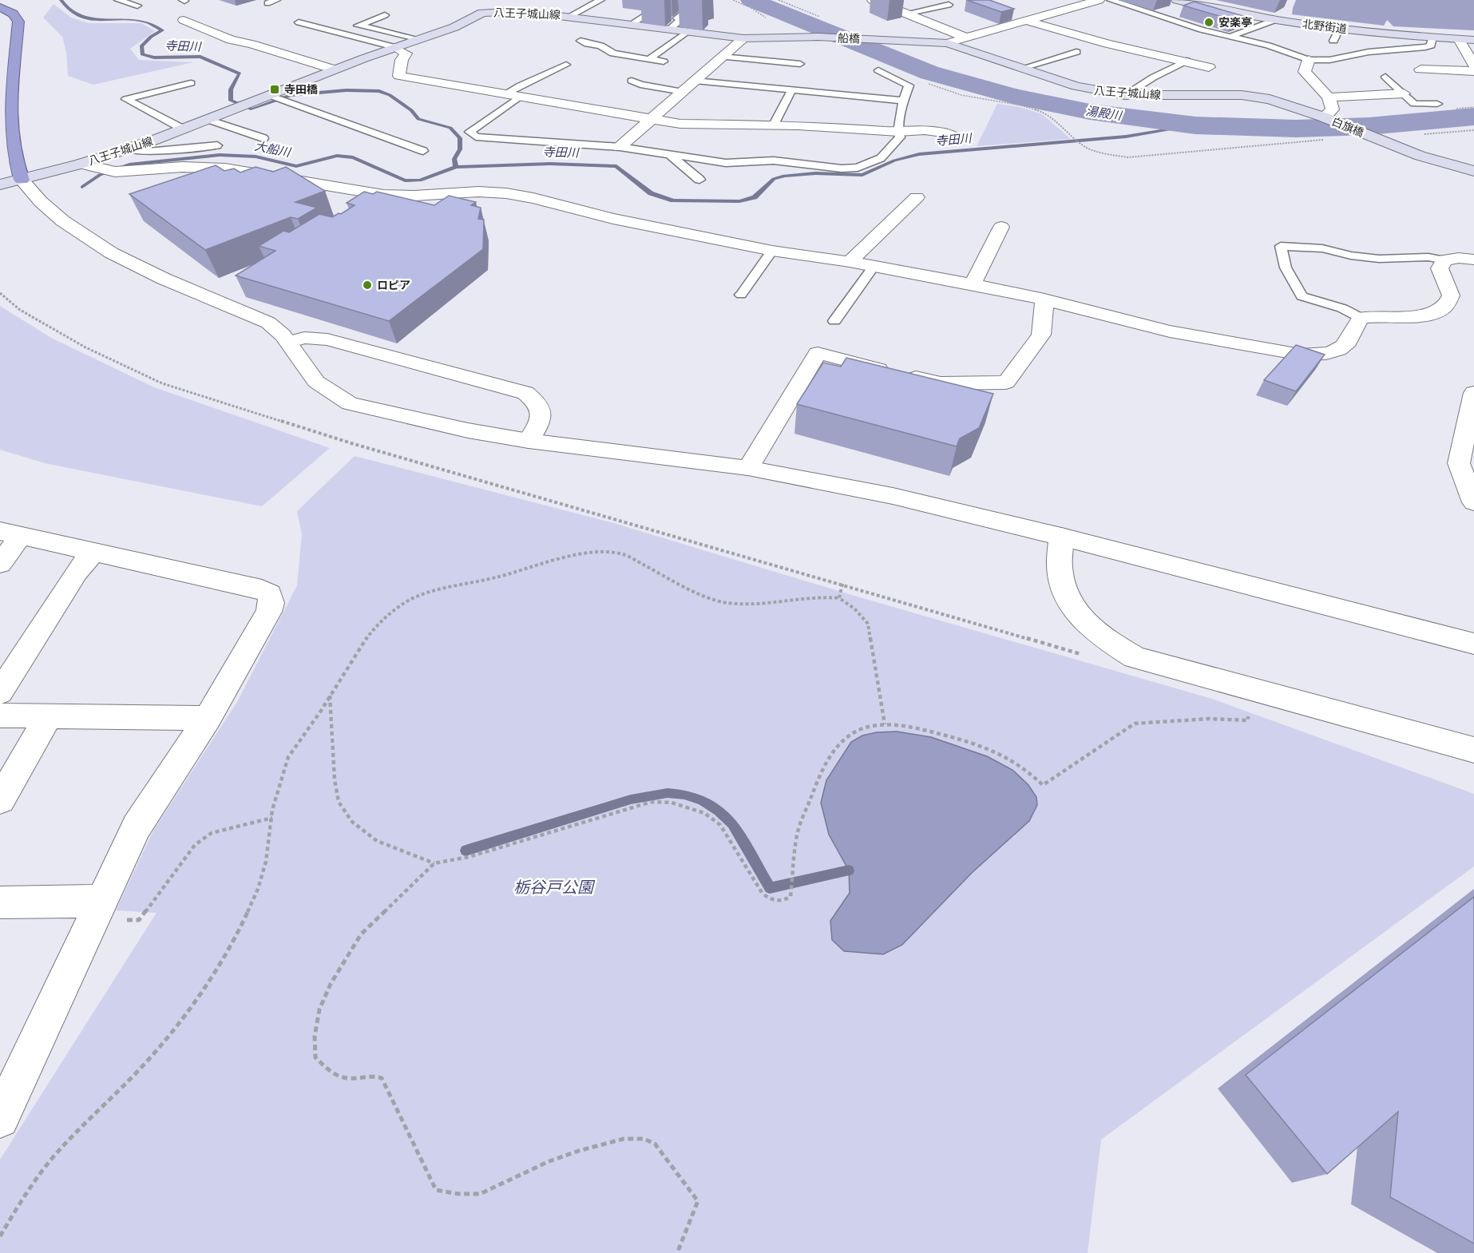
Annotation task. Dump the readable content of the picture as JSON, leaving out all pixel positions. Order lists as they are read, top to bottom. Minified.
{"streets":{"main road":["八王子城山線","北野街道","船橋","白旗橋"]},"crossings":[["八王子城山線","船橋"],["八王子城山線","白旗橋"]],"water":["寺田川","湯殿川","大船川"],"parks":["栃谷戸公園"],"places":{"other":["安楽亭","ロピア"],"transit":["寺田橋"]}}
